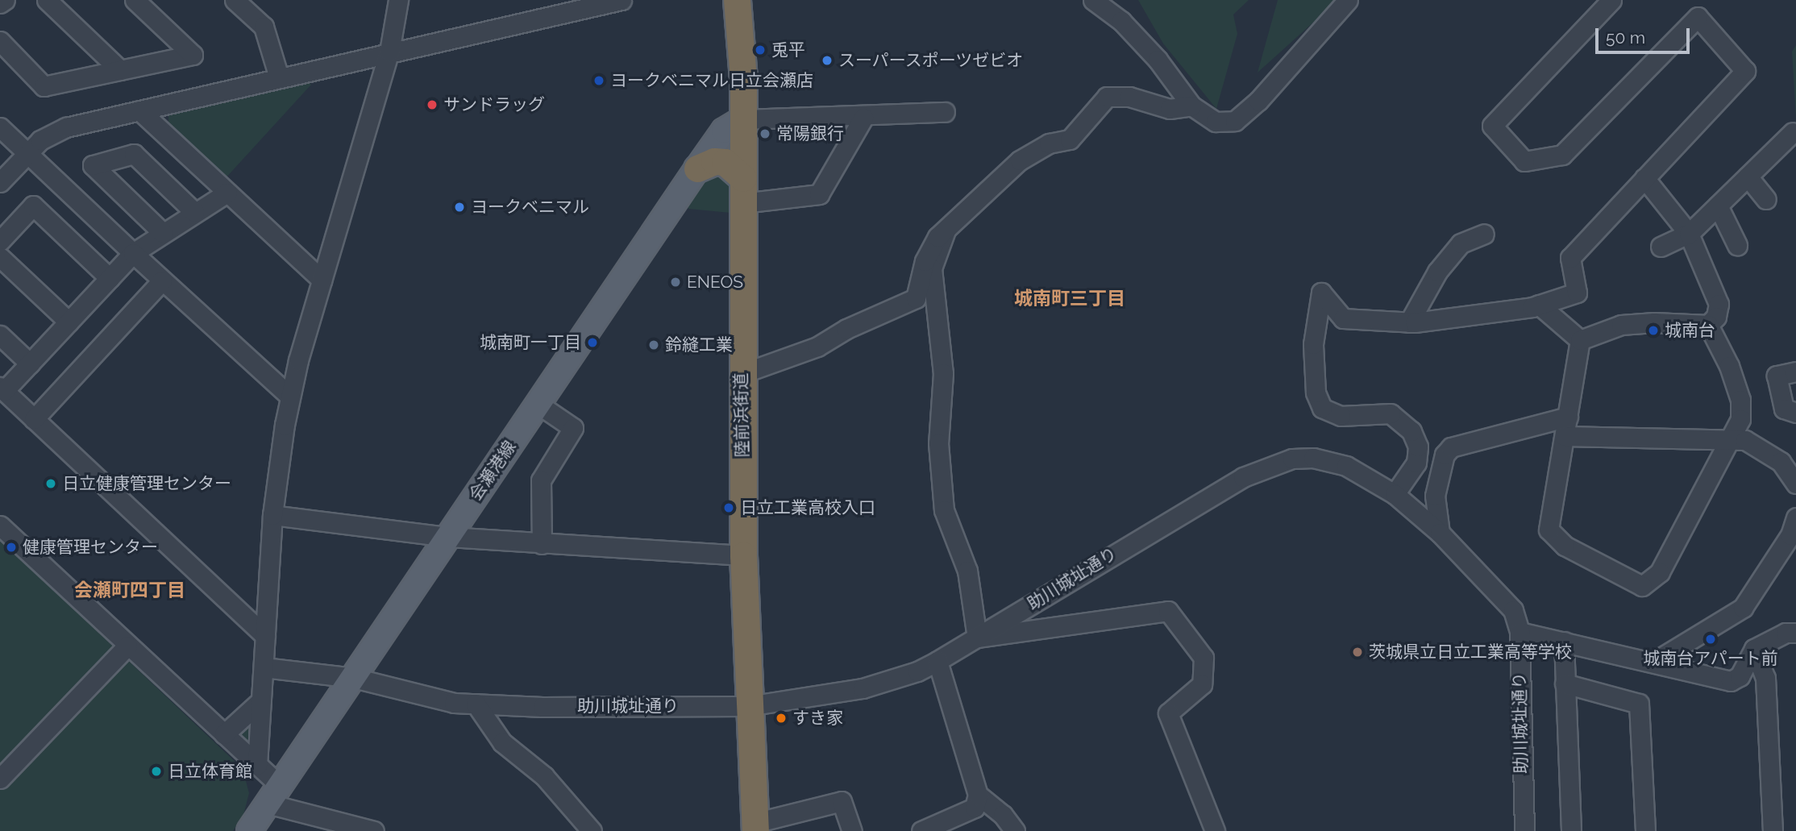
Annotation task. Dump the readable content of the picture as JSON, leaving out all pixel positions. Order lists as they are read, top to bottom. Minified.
{"streets":{"highway":["陸前浜街道"],"main road":["会瀬港線"],"street":["助川城址通り"]},"crossings":[["陸前浜街道","会瀬港線"],["陸前浜街道","助川城址通り"],["会瀬港線","助川城址通り"]],"districts":["城南町三丁目","会瀬町四丁目"],"places":["兎平","スーパースポーツゼビオ","ヨークベニマル日立会瀬店","サンドラッグ","常陽銀行","ヨークベニマル","ENEOS","城南台","城南町一丁目","鈴縫工業","日立健康管理センター","日立工業高校入口","健康管理センター","城南台アパート前","茨城県立日立工業高等学校","すき家","日立体育館"],"scale_bar":"50 m"}
